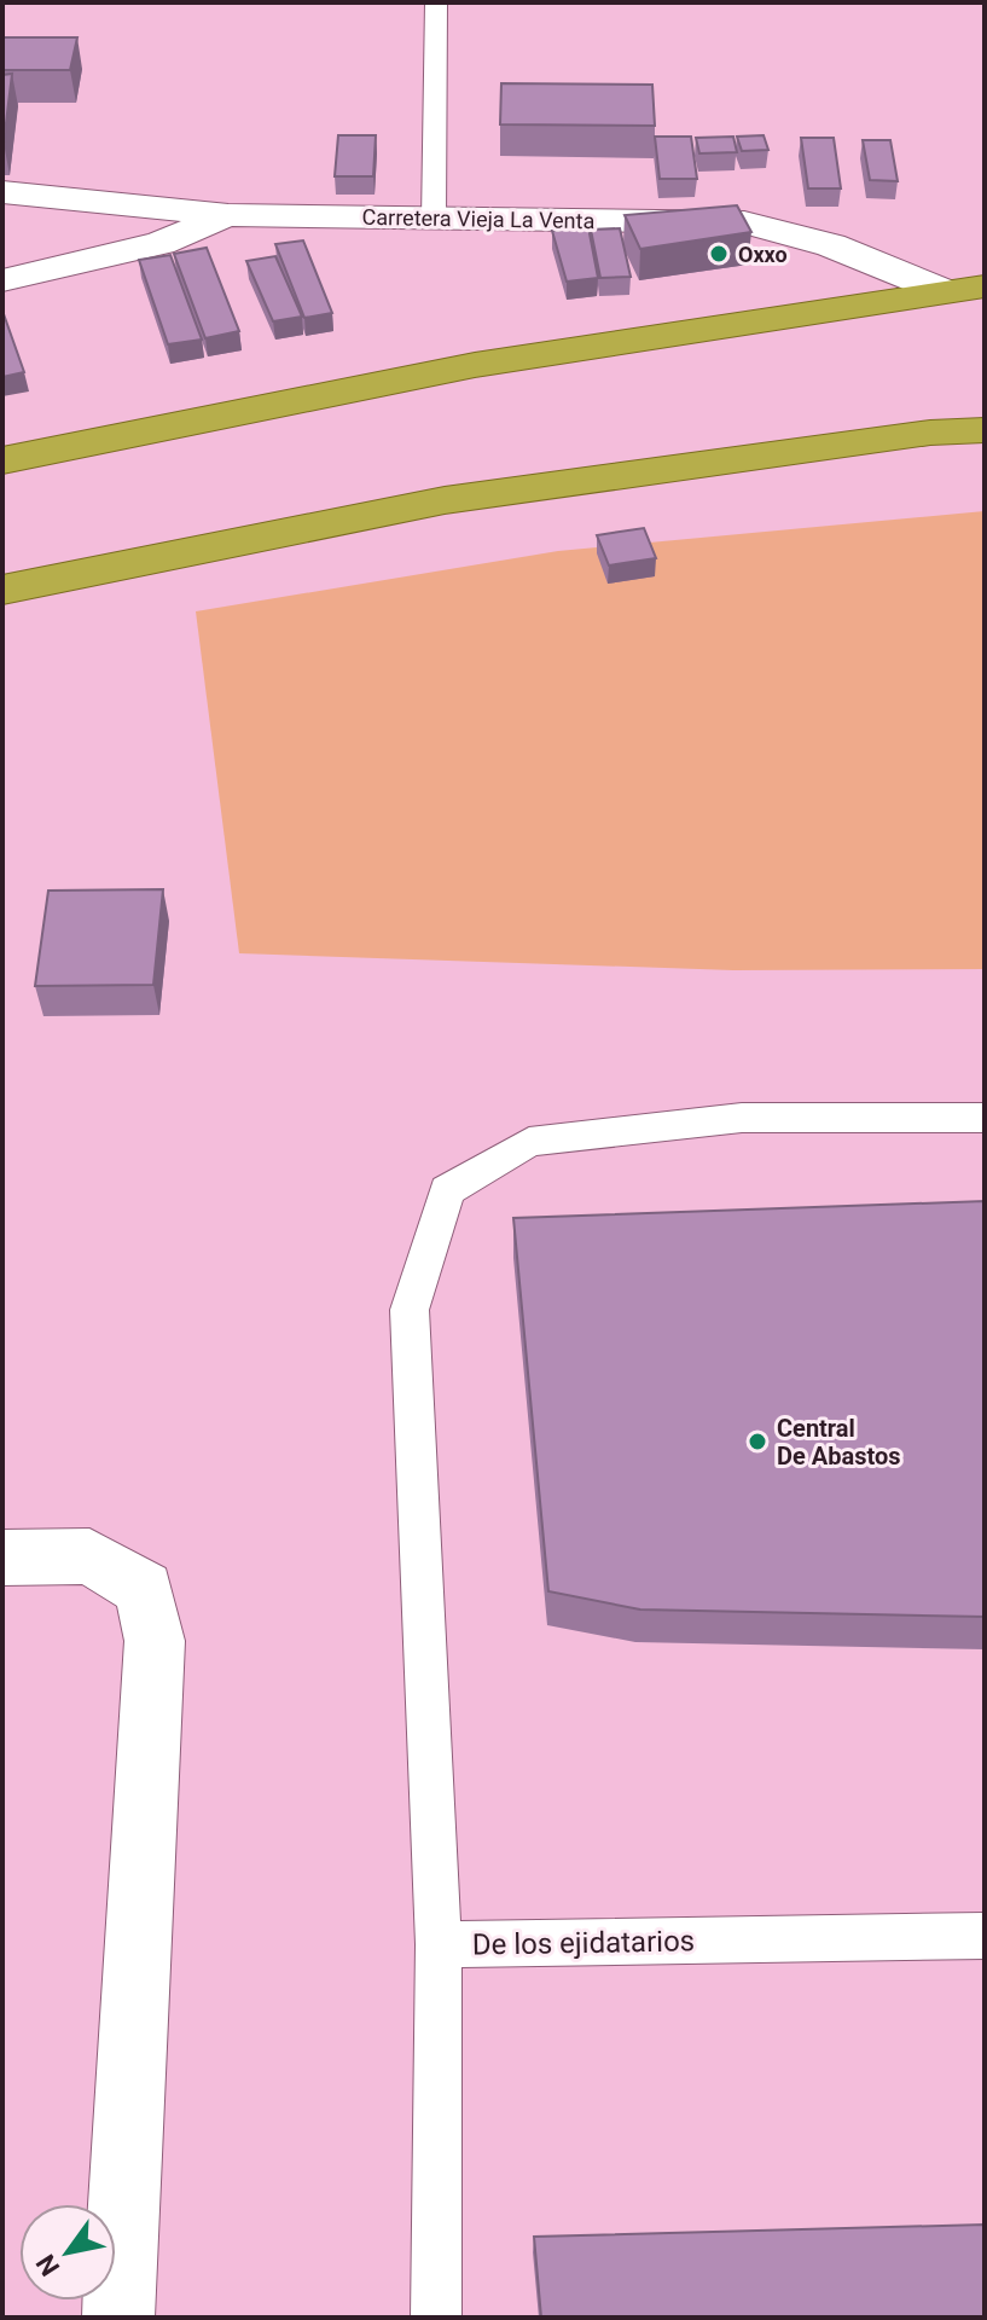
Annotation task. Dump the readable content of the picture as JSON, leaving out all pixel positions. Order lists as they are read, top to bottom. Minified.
{"streets":{"street":["Carretera Vieja La Venta"],"lane":["De los ejidatarios"]},"places":["Oxxo","Central De Abastos"],"north":"bottom left"}
